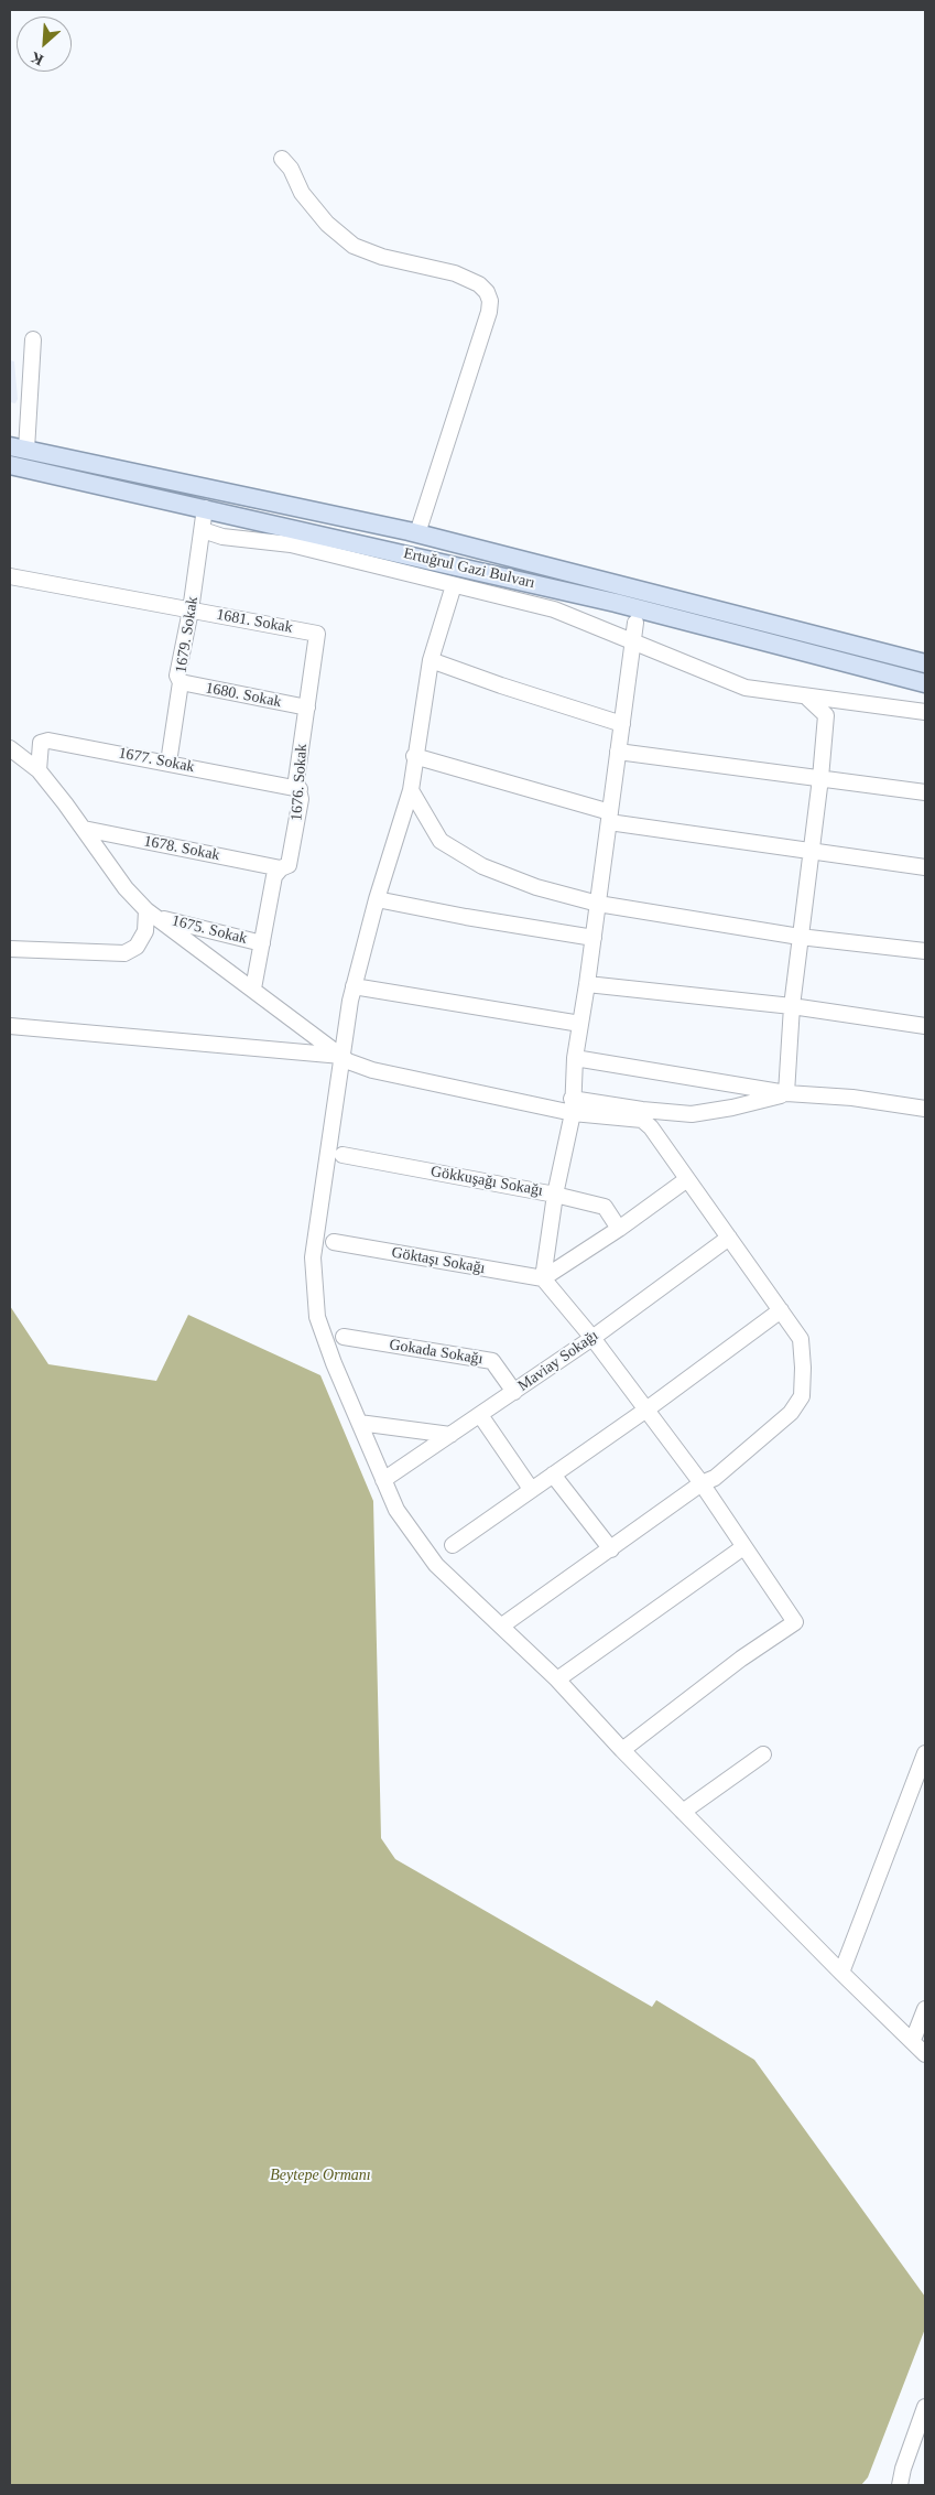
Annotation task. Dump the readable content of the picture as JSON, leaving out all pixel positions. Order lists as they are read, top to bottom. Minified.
{"streets":{"main road":["Ertuğrul Gazi Bulvarı"],"street":["1681. Sokak","1679. Sokak","1680. Sokak","1677. Sokak","1676. Sokak","1678. Sokak","1675. Sokak","Gökkuşağı Sokağı","Göktaşı Sokağı","Gokada Sokağı","Maviay Sokağı"]},"crossings":[["Ertuğrul Gazi Bulvarı","1679. Sokak"],["1681. Sokak","1679. Sokak"],["1681. Sokak","1676. Sokak"],["1679. Sokak","1680. Sokak"],["1679. Sokak","1677. Sokak"],["1680. Sokak","1676. Sokak"],["1677. Sokak","1676. Sokak"],["1676. Sokak","1678. Sokak"],["1676. Sokak","1675. Sokak"],["Gokada Sokağı","Maviay Sokağı"]],"parks":["Beytepe Ormanı"],"north":"bottom left"}
